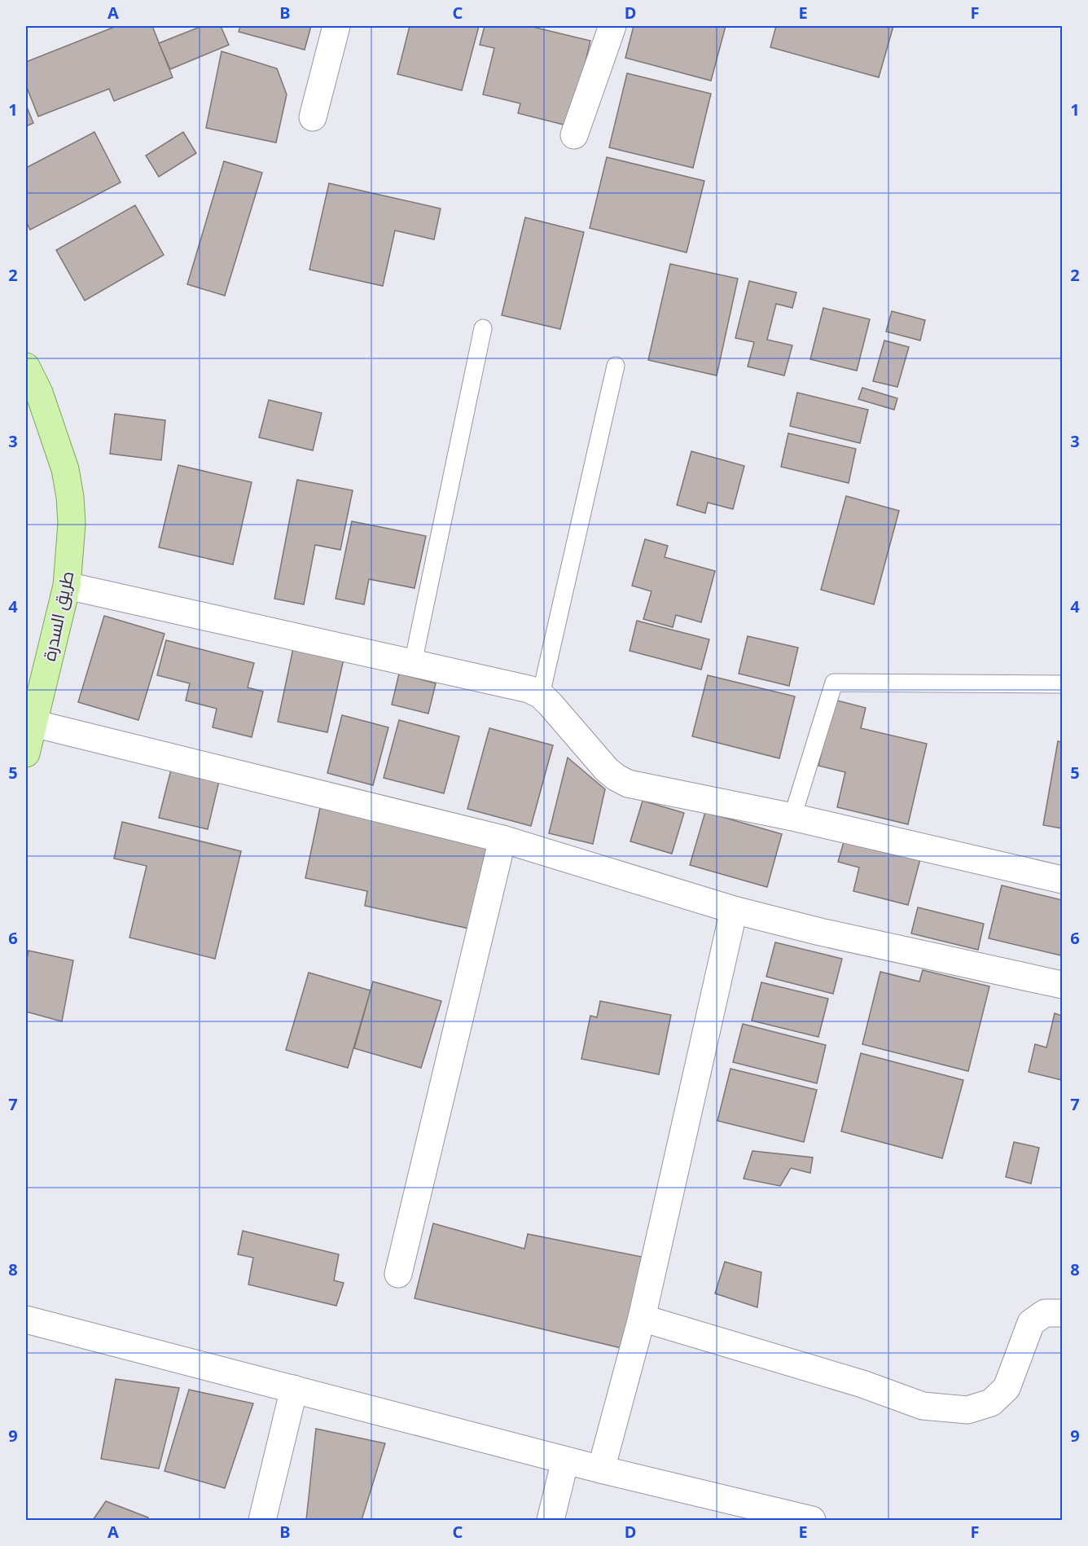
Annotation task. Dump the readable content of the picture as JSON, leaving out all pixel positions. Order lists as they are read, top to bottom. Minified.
{"streets":{"main road":["طريق السدرة"]},"grid":{"columns":["A","B","C","D","E","F"],"rows":["1","2","3","4","5","6","7","8","9"]}}
